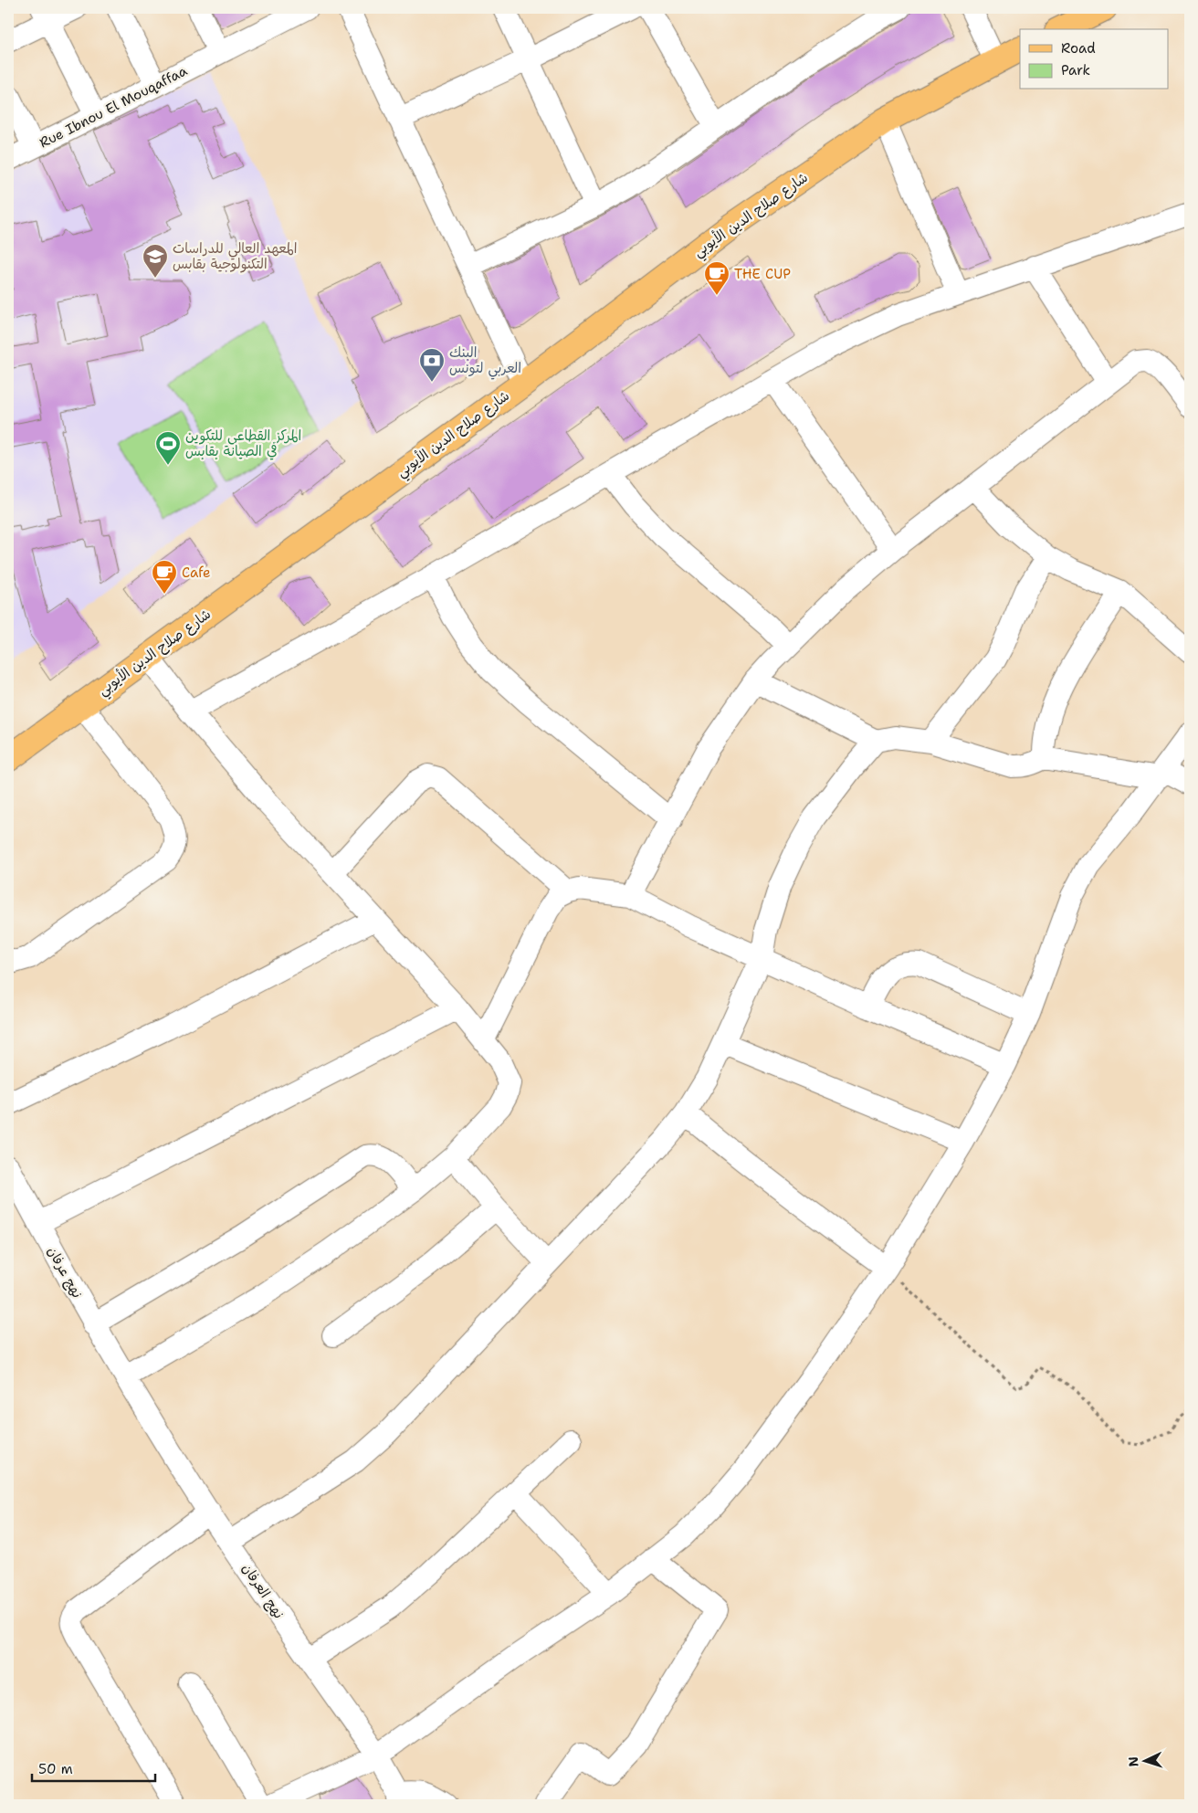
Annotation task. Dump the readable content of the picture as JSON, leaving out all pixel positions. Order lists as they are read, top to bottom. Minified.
{"streets":{"main road":["شارع صلاح الدين الأيوبي"],"street":["Rue Ibnou El Mouqaffaa","نهج عرفان","نهج العرفان"]},"crossings":[["نهج عرفان","نهج العرفان"]],"places":{"school or university":["المعهد العالي للدراسات التكنولوجية بقابس"],"cafe":["THE CUP","Cafe"],"bank":["البنك العربي لتونس"],"sports":["المركز القطاعى للتكوين في الصيانة بقابس"]},"legend":["Road","Park"],"scale_bar":"50 m","north":"left"}
